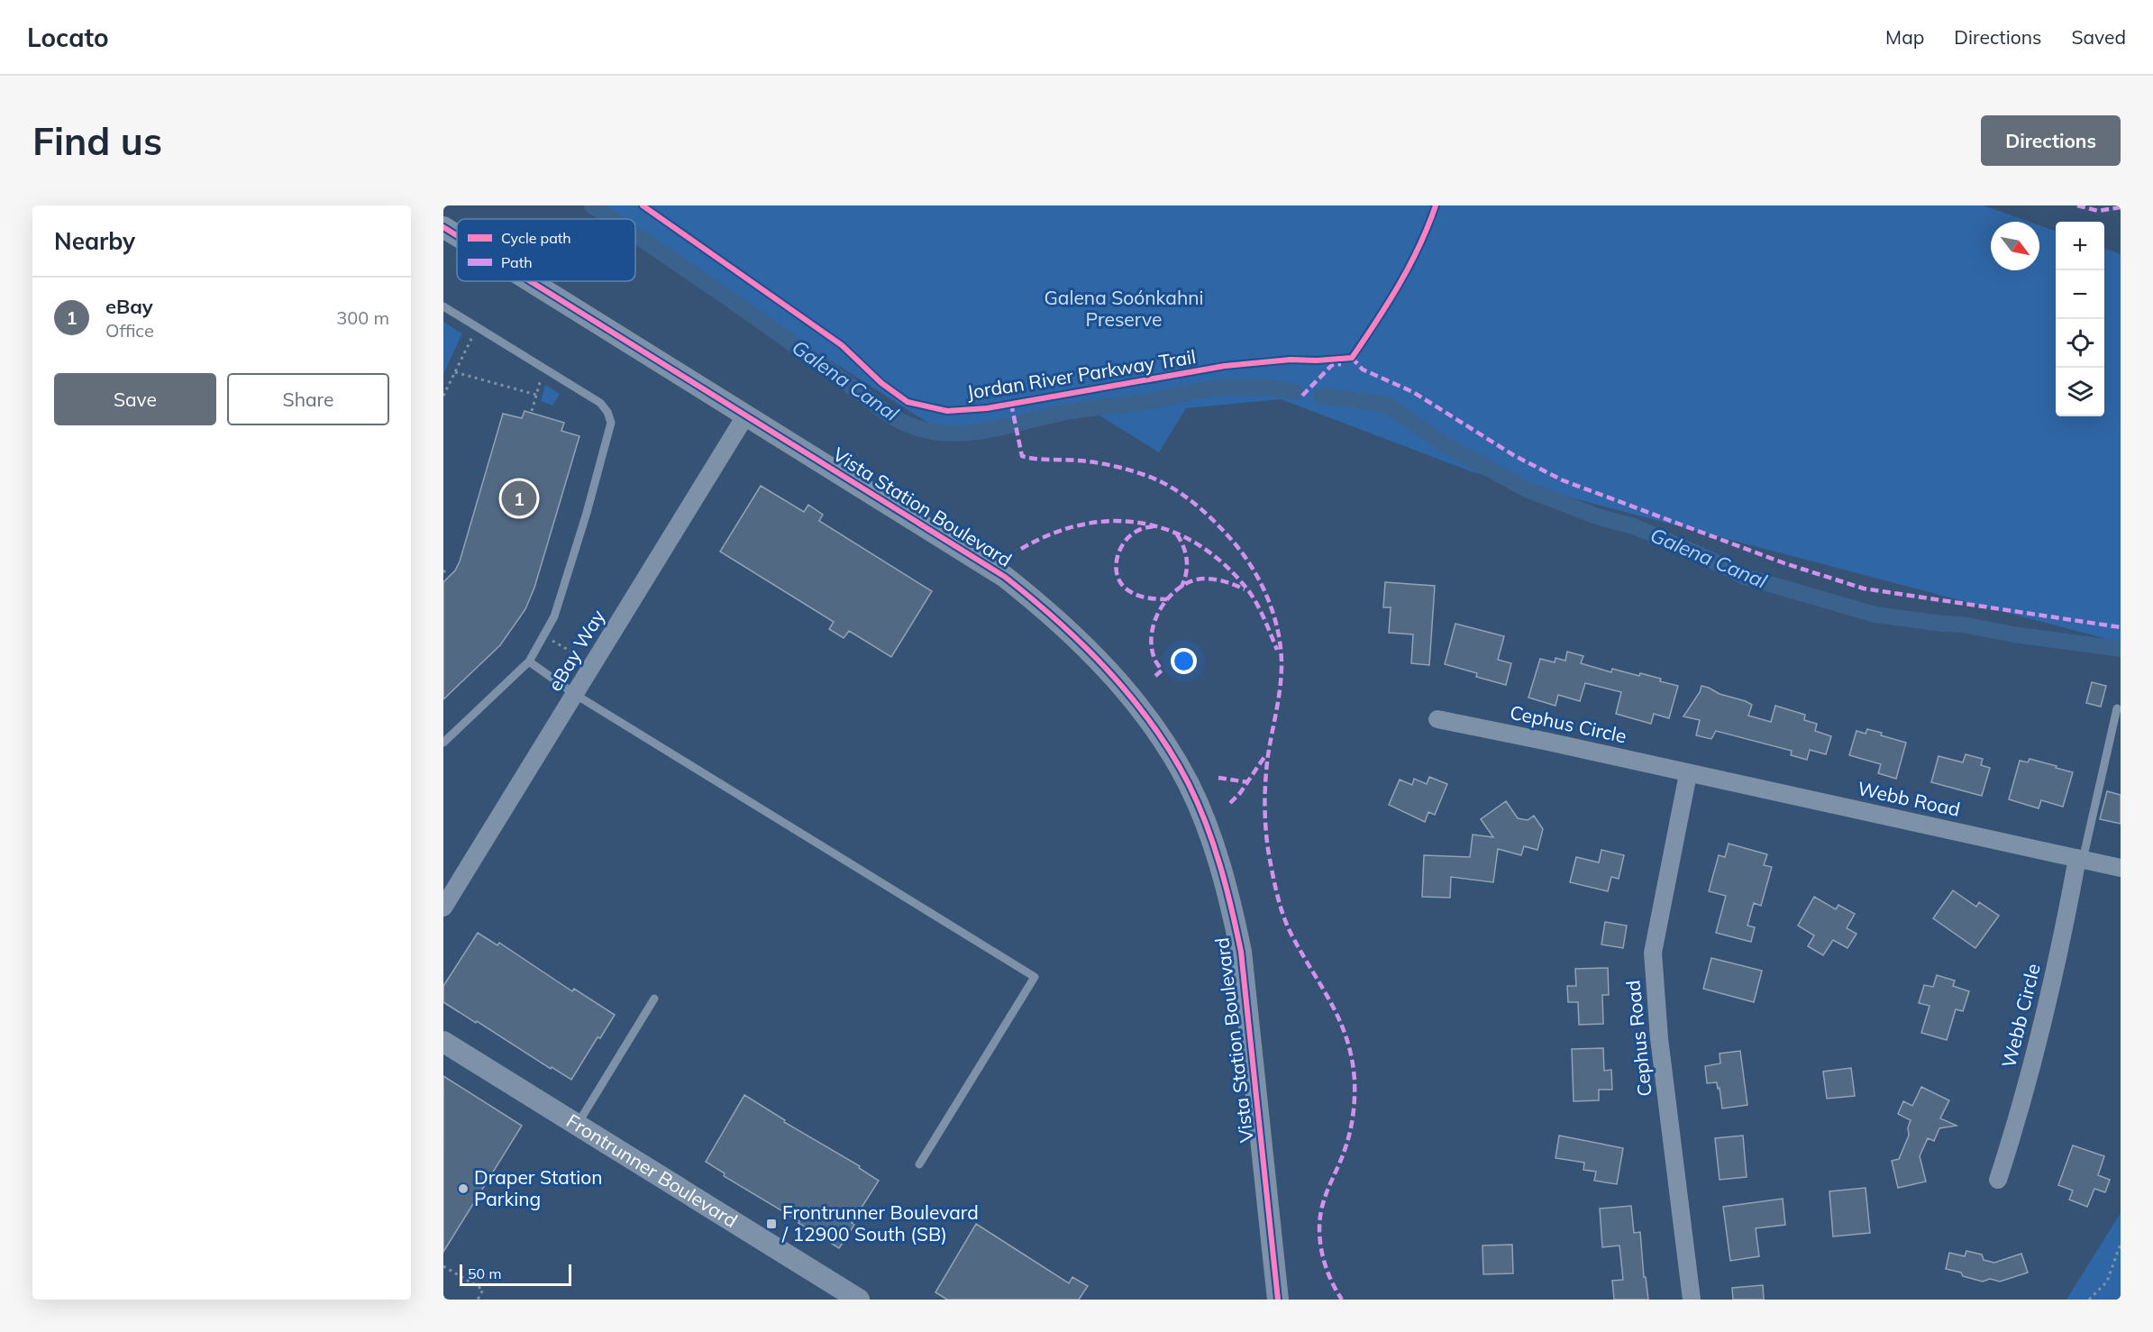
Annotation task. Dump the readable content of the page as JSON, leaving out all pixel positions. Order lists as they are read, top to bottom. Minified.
{"streets":{"street":["Vista Station Boulevard","eBay Way","Cephus Circle","Webb Road","Webb Circle","Cephus Road","Frontrunner Boulevard"],"cycle path":["Jordan River Parkway Trail"]},"crossings":[["Vista Station Boulevard","eBay Way"],["Cephus Circle","Webb Road"],["Cephus Circle","Cephus Road"],["Webb Road","Webb Circle"],["Webb Road","Cephus Road"]],"water":["Galena Canal"],"parks":["Galena Soónkahni Preserve"],"places":{"other":["Draper Station Parking"],"transit":["Frontrunner Boulevard / 12900 South (SB)"]},"legend":["Cycle path","Path"],"scale_bar":"50 m","north":"bottom right","page":{"header":"Locato","nav":["Map","Directions","Saved"],"buttons":["Directions",["Save","Share"]],"title":"Find us","heading":"Nearby","map_buttons":["+","−"],"list":[{"mark":"1","name":"eBay","note":"Office","value":"300 m"}],"pins":"1","scale":"50 m"}}
